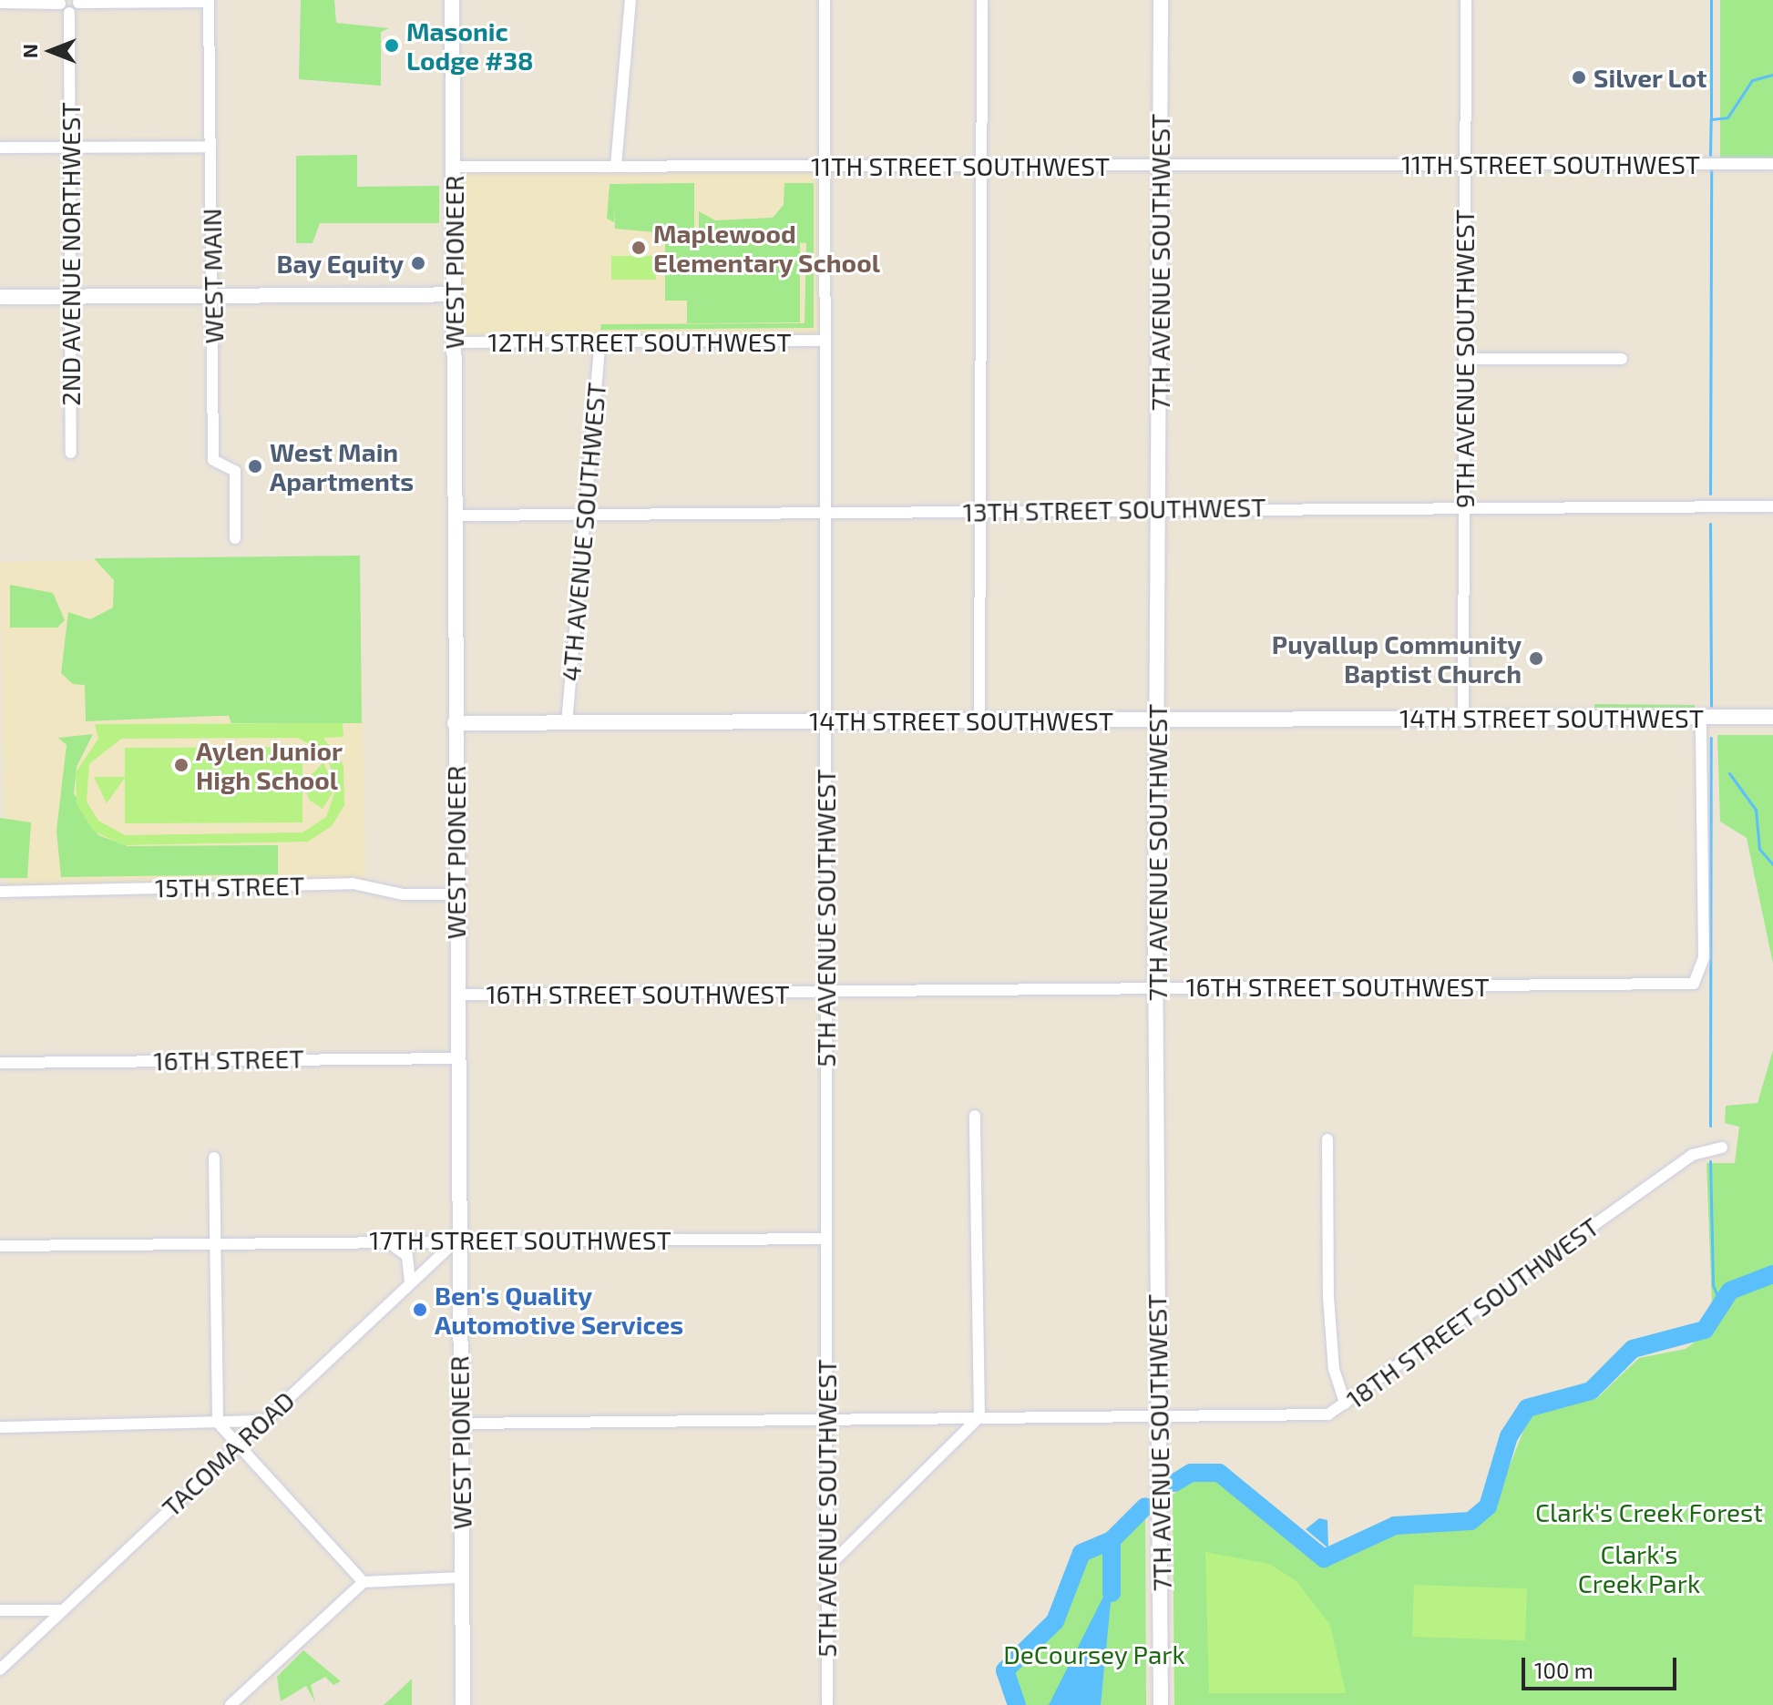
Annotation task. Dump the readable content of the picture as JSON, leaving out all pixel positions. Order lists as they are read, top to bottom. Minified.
{"streets":{"street":["11TH STREET SOUTHWEST","2ND AVENUE NORTHWEST","WEST PIONEER","7TH AVENUE SOUTHWEST","WEST MAIN","12TH STREET SOUTHWEST","9TH AVENUE SOUTHWEST","13TH STREET SOUTHWEST","4TH AVENUE SOUTHWEST","14TH STREET SOUTHWEST","15TH STREET","5TH AVENUE SOUTHWEST","16TH STREET SOUTHWEST","16TH STREET","17TH STREET SOUTHWEST","18TH STREET SOUTHWEST","TACOMA ROAD"]},"crossings":[["11TH STREET SOUTHWEST","WEST PIONEER"],["11TH STREET SOUTHWEST","7TH AVENUE SOUTHWEST"],["11TH STREET SOUTHWEST","9TH AVENUE SOUTHWEST"],["11TH STREET SOUTHWEST","5TH AVENUE SOUTHWEST"],["WEST PIONEER","12TH STREET SOUTHWEST"],["WEST PIONEER","13TH STREET SOUTHWEST"],["WEST PIONEER","14TH STREET SOUTHWEST"],["WEST PIONEER","15TH STREET"],["WEST PIONEER","16TH STREET SOUTHWEST"],["WEST PIONEER","16TH STREET"],["WEST PIONEER","17TH STREET SOUTHWEST"],["WEST PIONEER","18TH STREET SOUTHWEST"],["WEST PIONEER","TACOMA ROAD"],["7TH AVENUE SOUTHWEST","13TH STREET SOUTHWEST"],["7TH AVENUE SOUTHWEST","14TH STREET SOUTHWEST"],["7TH AVENUE SOUTHWEST","16TH STREET SOUTHWEST"],["7TH AVENUE SOUTHWEST","18TH STREET SOUTHWEST"],["12TH STREET SOUTHWEST","4TH AVENUE SOUTHWEST"],["12TH STREET SOUTHWEST","5TH AVENUE SOUTHWEST"],["9TH AVENUE SOUTHWEST","13TH STREET SOUTHWEST"],["9TH AVENUE SOUTHWEST","14TH STREET SOUTHWEST"],["13TH STREET SOUTHWEST","4TH AVENUE SOUTHWEST"],["13TH STREET SOUTHWEST","5TH AVENUE SOUTHWEST"],["4TH AVENUE SOUTHWEST","14TH STREET SOUTHWEST"],["14TH STREET SOUTHWEST","5TH AVENUE SOUTHWEST"],["14TH STREET SOUTHWEST","16TH STREET SOUTHWEST"],["5TH AVENUE SOUTHWEST","16TH STREET SOUTHWEST"],["5TH AVENUE SOUTHWEST","17TH STREET SOUTHWEST"],["5TH AVENUE SOUTHWEST","18TH STREET SOUTHWEST"],["17TH STREET SOUTHWEST","TACOMA ROAD"]],"parks":["Clark's Creek Forest","Clark's Creek Park","DeCoursey Park"],"places":["Masonic Lodge #38","Silver Lot","Maplewood Elementary School","Bay Equity","West Main Apartments","Puyallup Community Baptist Church","Aylen Junior High School","Ben's Quality Automotive Services"],"scale_bar":"100 m","north":"left"}
